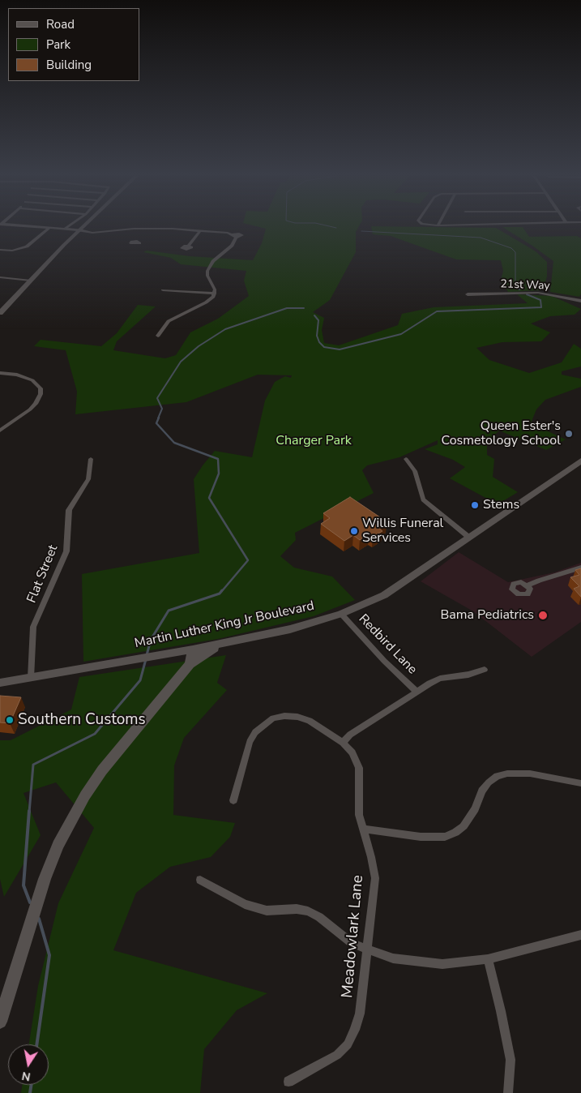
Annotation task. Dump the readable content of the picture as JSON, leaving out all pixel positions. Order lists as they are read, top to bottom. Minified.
{"streets":{"main road":["Martin Luther King Jr Boulevard"],"street":["21st Way","Flat Street","Redbird Lane","Meadowlark Lane"]},"crossings":[["Flat Street","Martin Luther King Jr Boulevard"],["Martin Luther King Jr Boulevard","Redbird Lane"]],"parks":["Charger Park"],"places":["Queen Ester's Cosmetology School","Stems","Willis Funeral Services","Bama Pediatrics","Southern Customs"],"legend":["Road","Park","Building"],"north":"bottom"}
